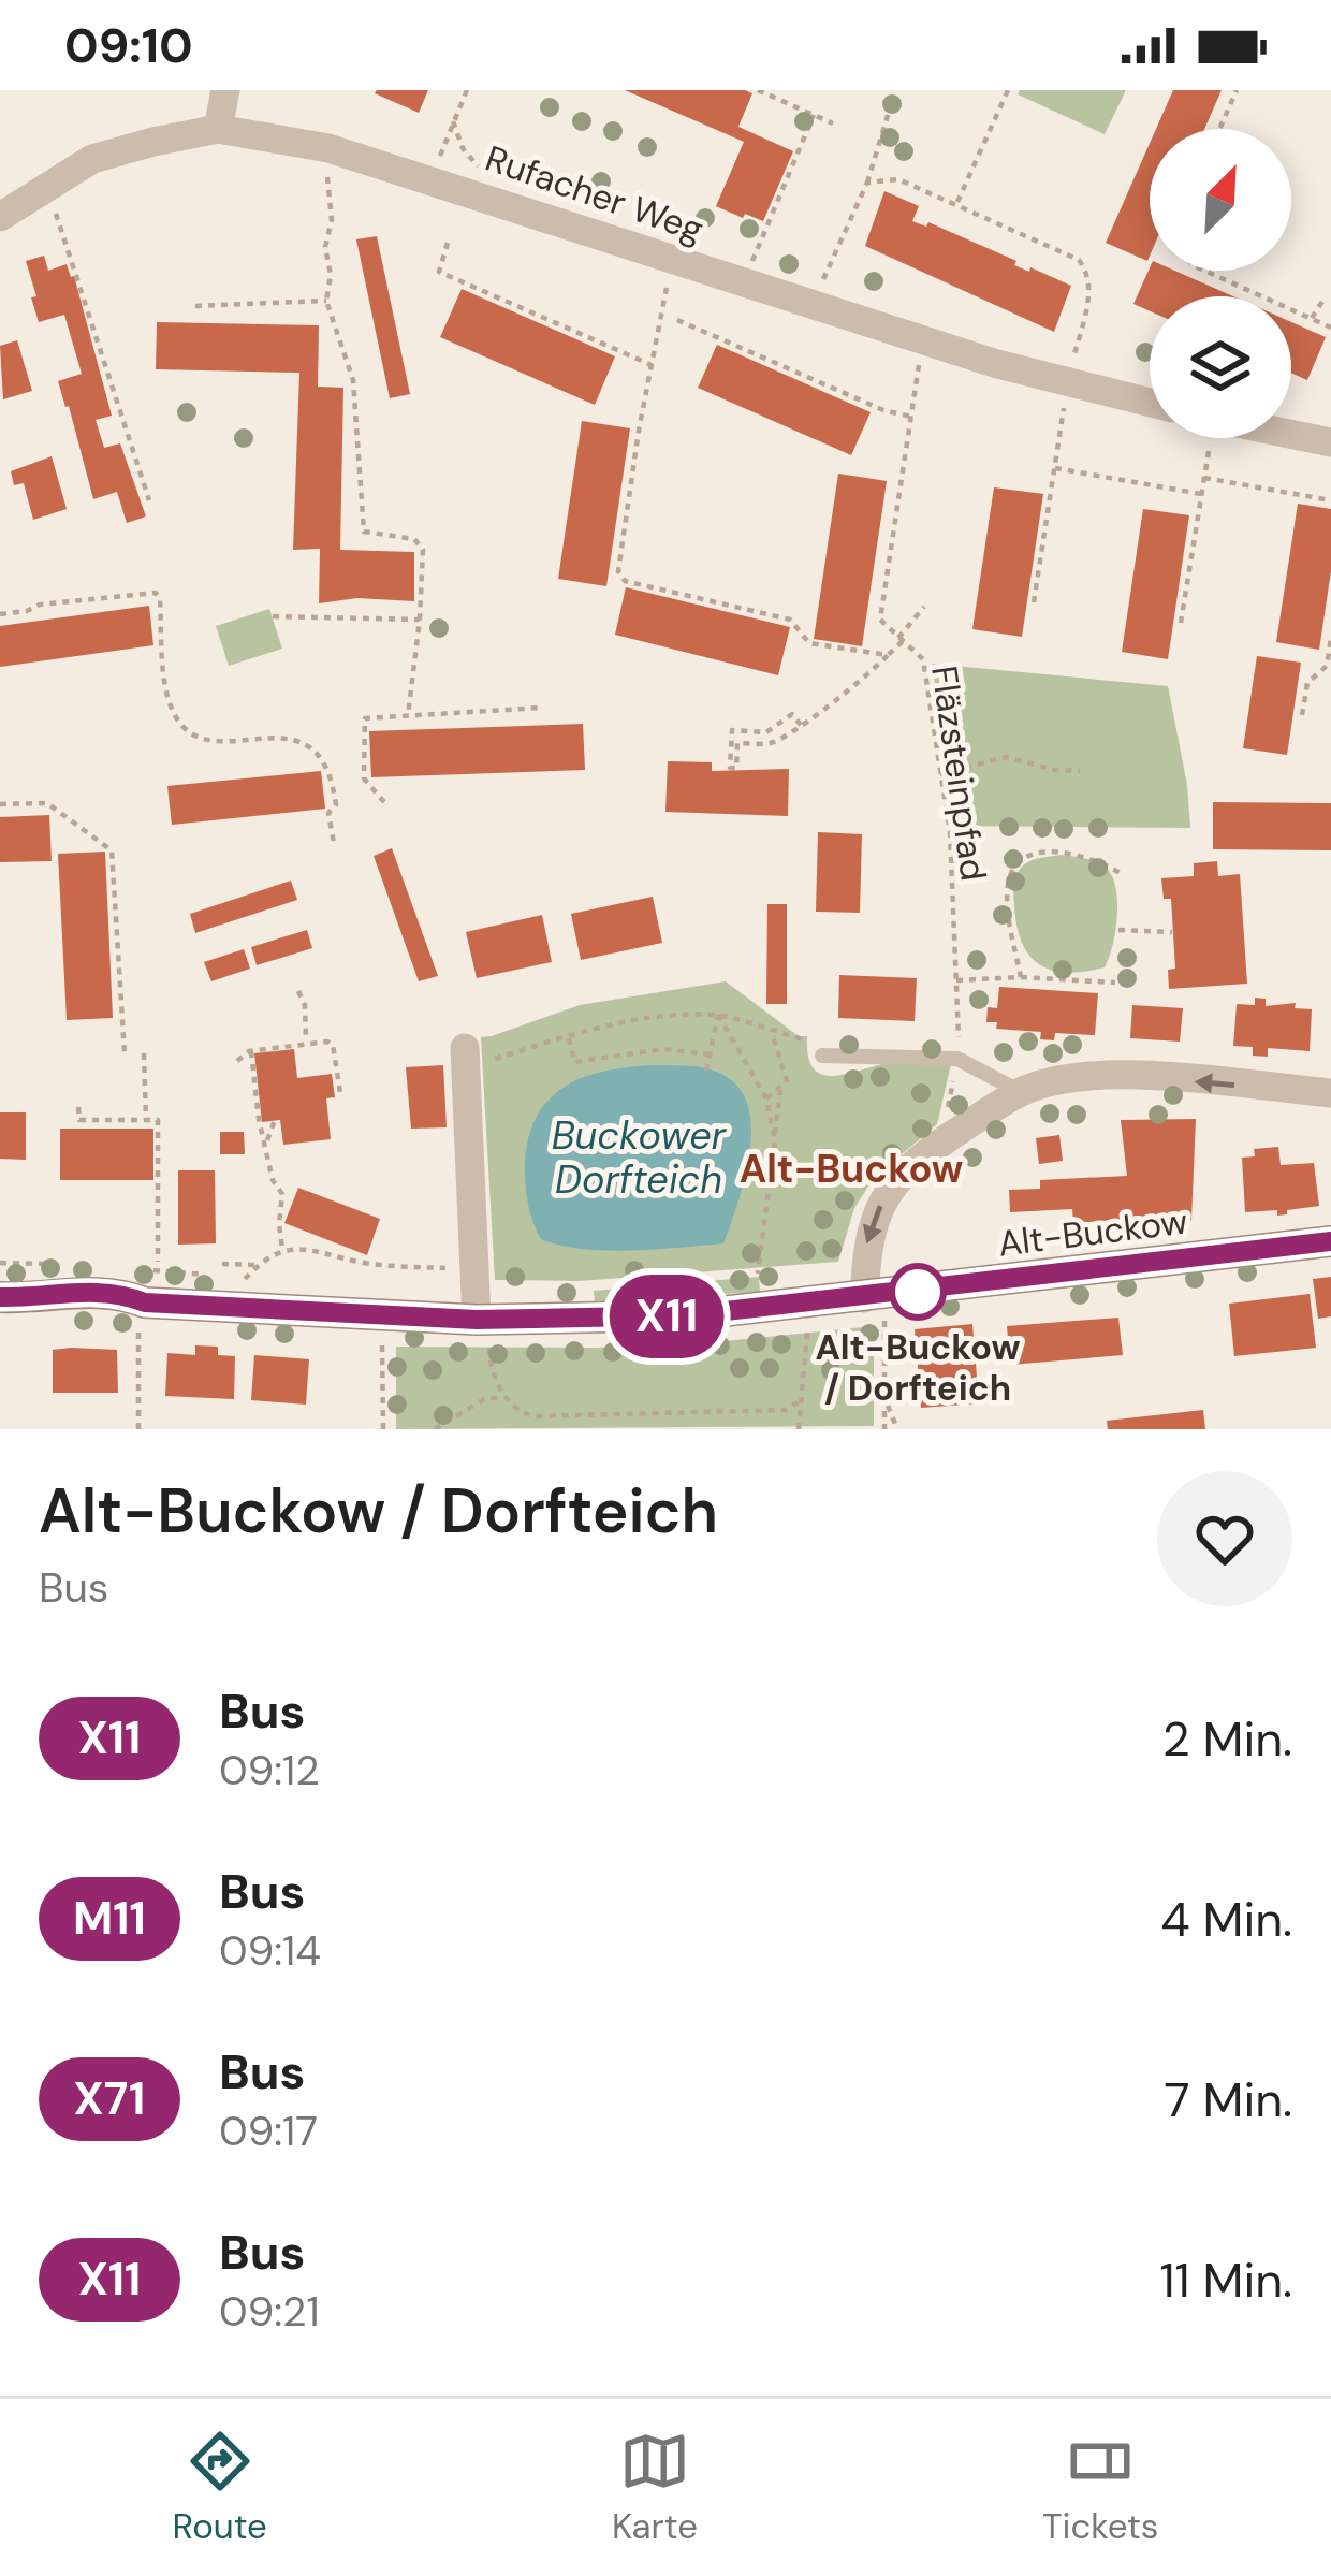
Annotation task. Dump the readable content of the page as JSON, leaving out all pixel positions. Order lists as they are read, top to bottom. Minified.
{"streets":{"main road":["Alt-Buckow"],"street":["Rufacher Weg"],"path":["Fläzsteinpfad"]},"districts":["Alt-Buckow"],"water":["Buckower Dorfteich"],"places":["Alt-Buckow / Dorfteich"],"lines":["bus line X11"],"north":"top right","page":{"status":"09:10","on_map":"X11","heading":["Alt-Buckow / Dorfteich","Bus"],"list":[{"mark":"X11","name":"Bus","note":"09:12","value":"2 Min."},{"mark":"M11","name":"Bus","note":"09:14","value":"4 Min."},{"mark":"X71","name":"Bus","note":"09:17","value":"7 Min."},{"mark":"X11","name":"Bus","note":"09:21","value":"11 Min."}],"tabs":["Route","Karte","Tickets"]}}
